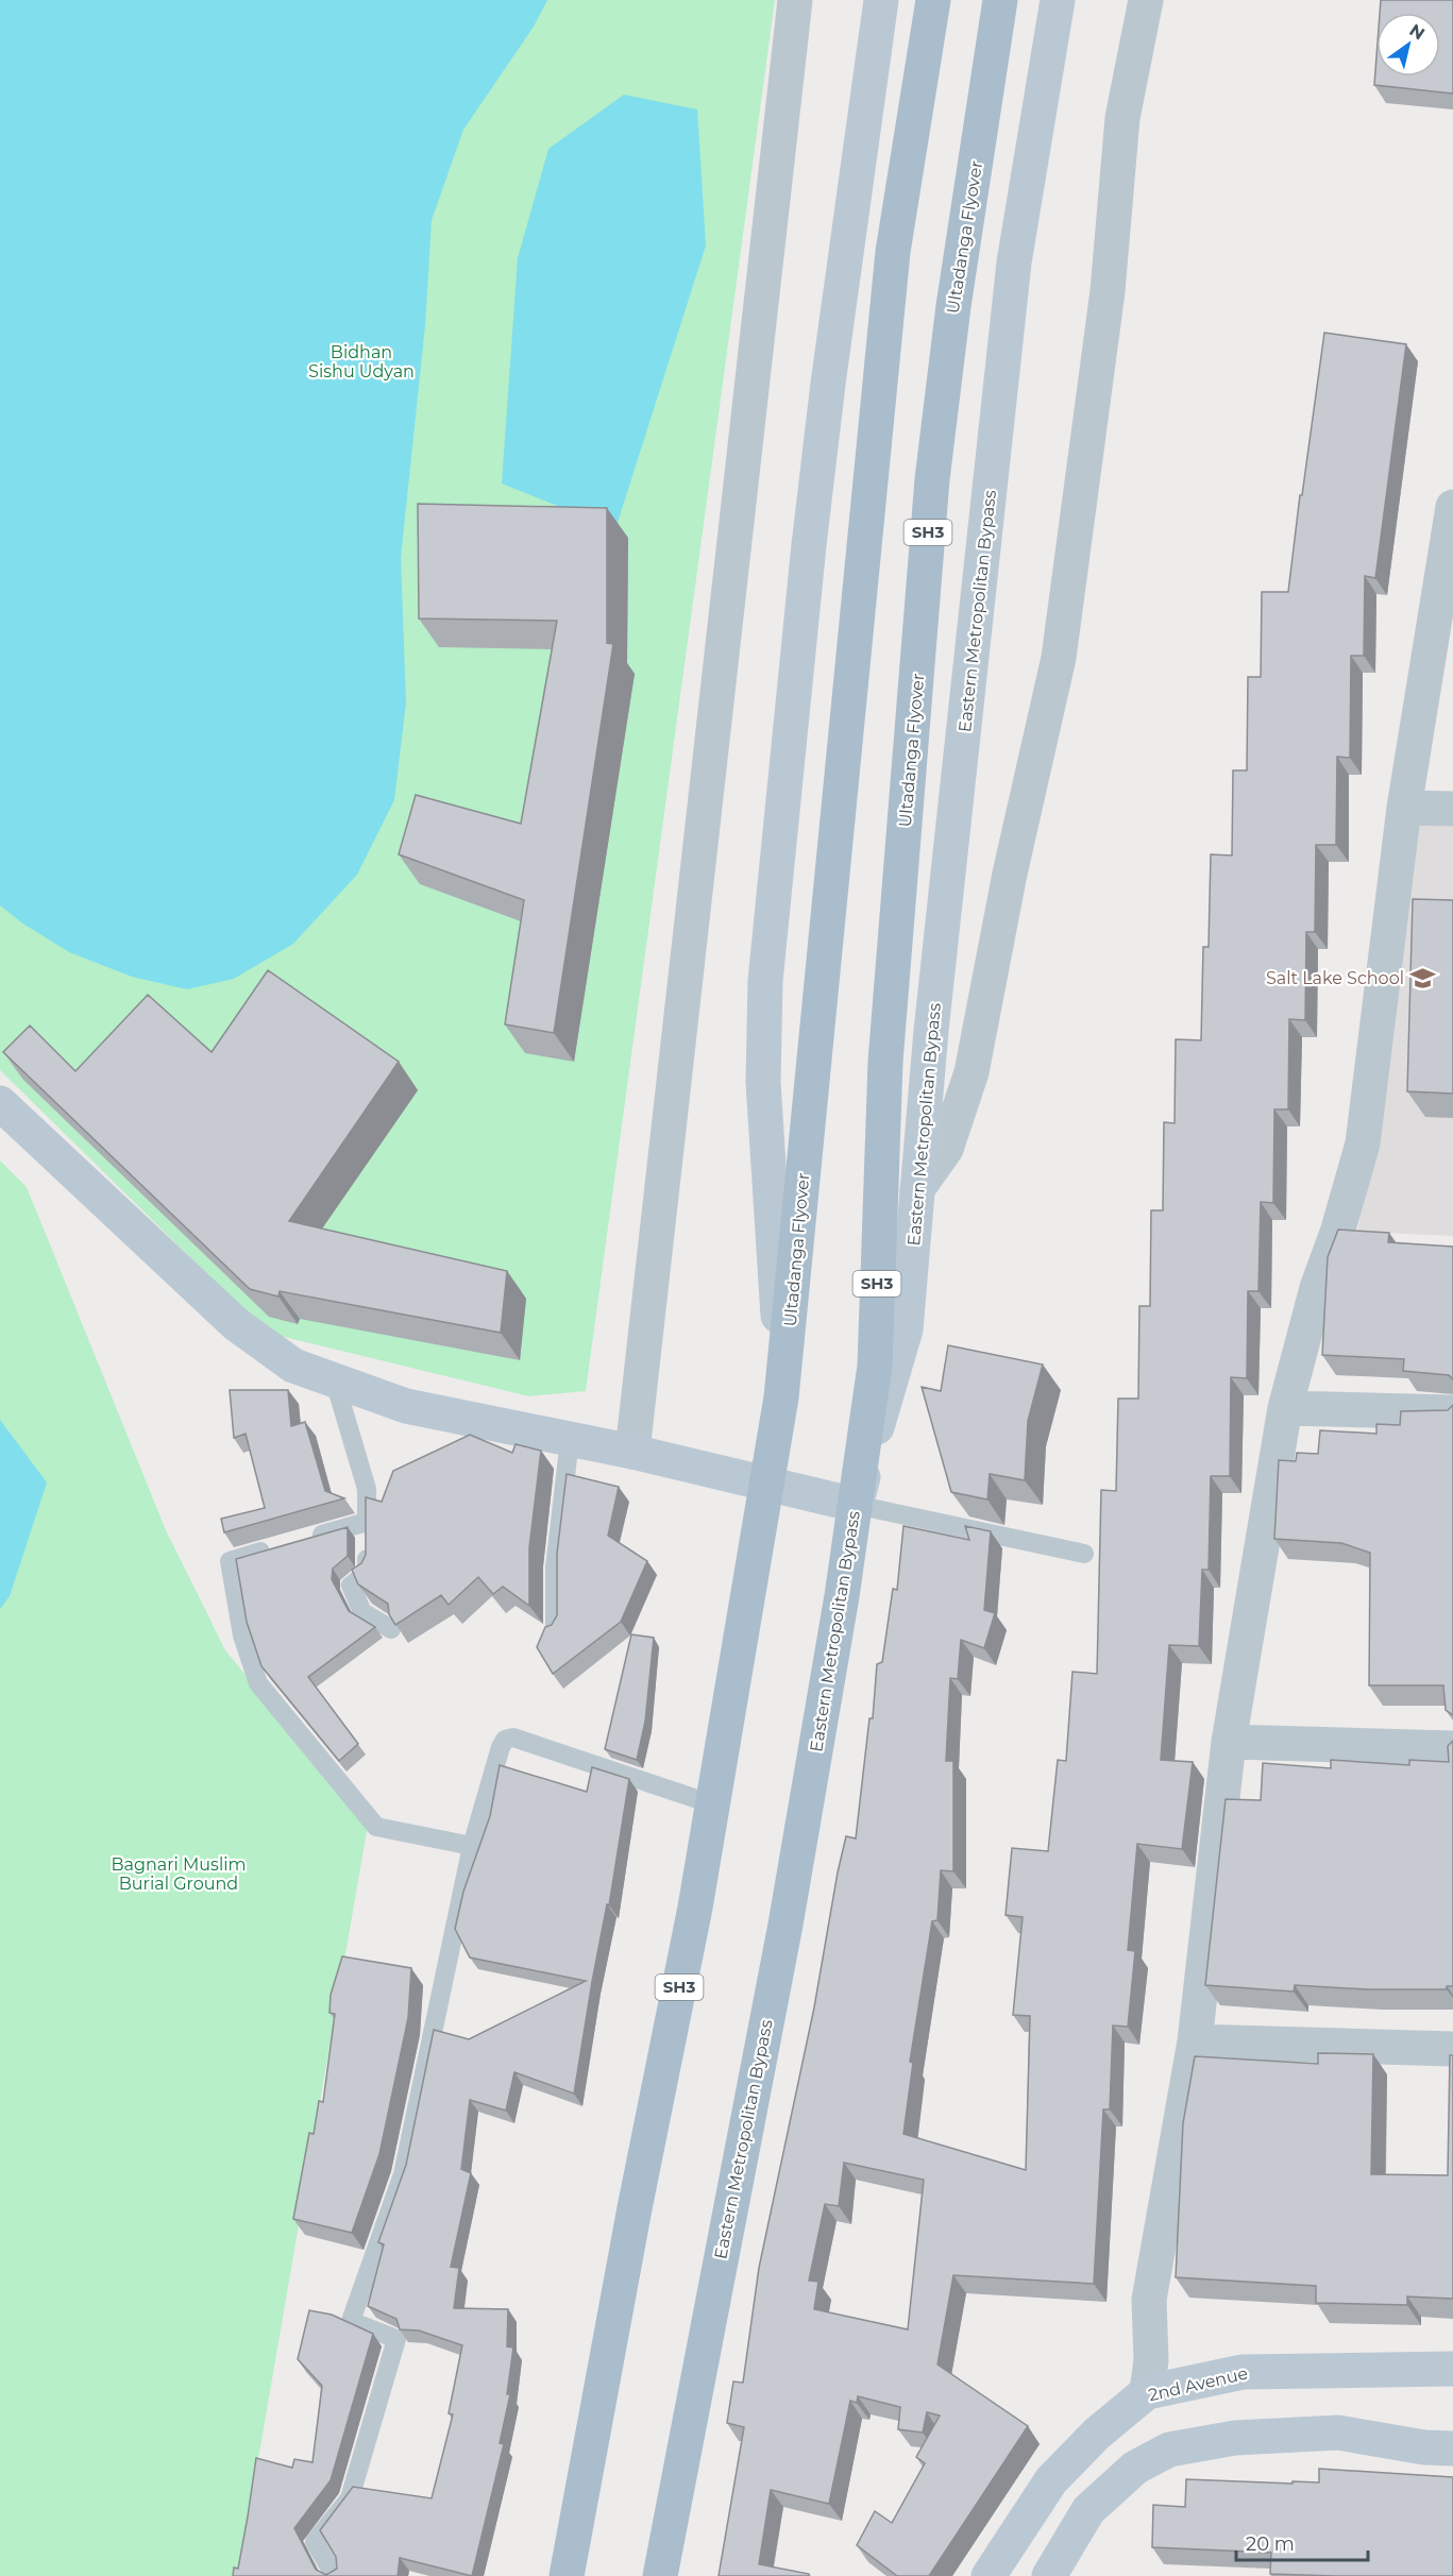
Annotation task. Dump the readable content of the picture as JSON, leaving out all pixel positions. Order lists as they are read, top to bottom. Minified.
{"streets":{"main road":["Ultadanga Flyover","SH3","Eastern Metropolitan Bypass","2nd Avenue"]},"crossings":[["Ultadanga Flyover","SH3"],["Ultadanga Flyover","Eastern Metropolitan Bypass"]],"parks":["Bidhan Sishu Udyan","Bagnari Muslim Burial Ground"],"places":{"school or university":["Salt Lake School"]},"scale_bar":"20 m","north":"top right"}
